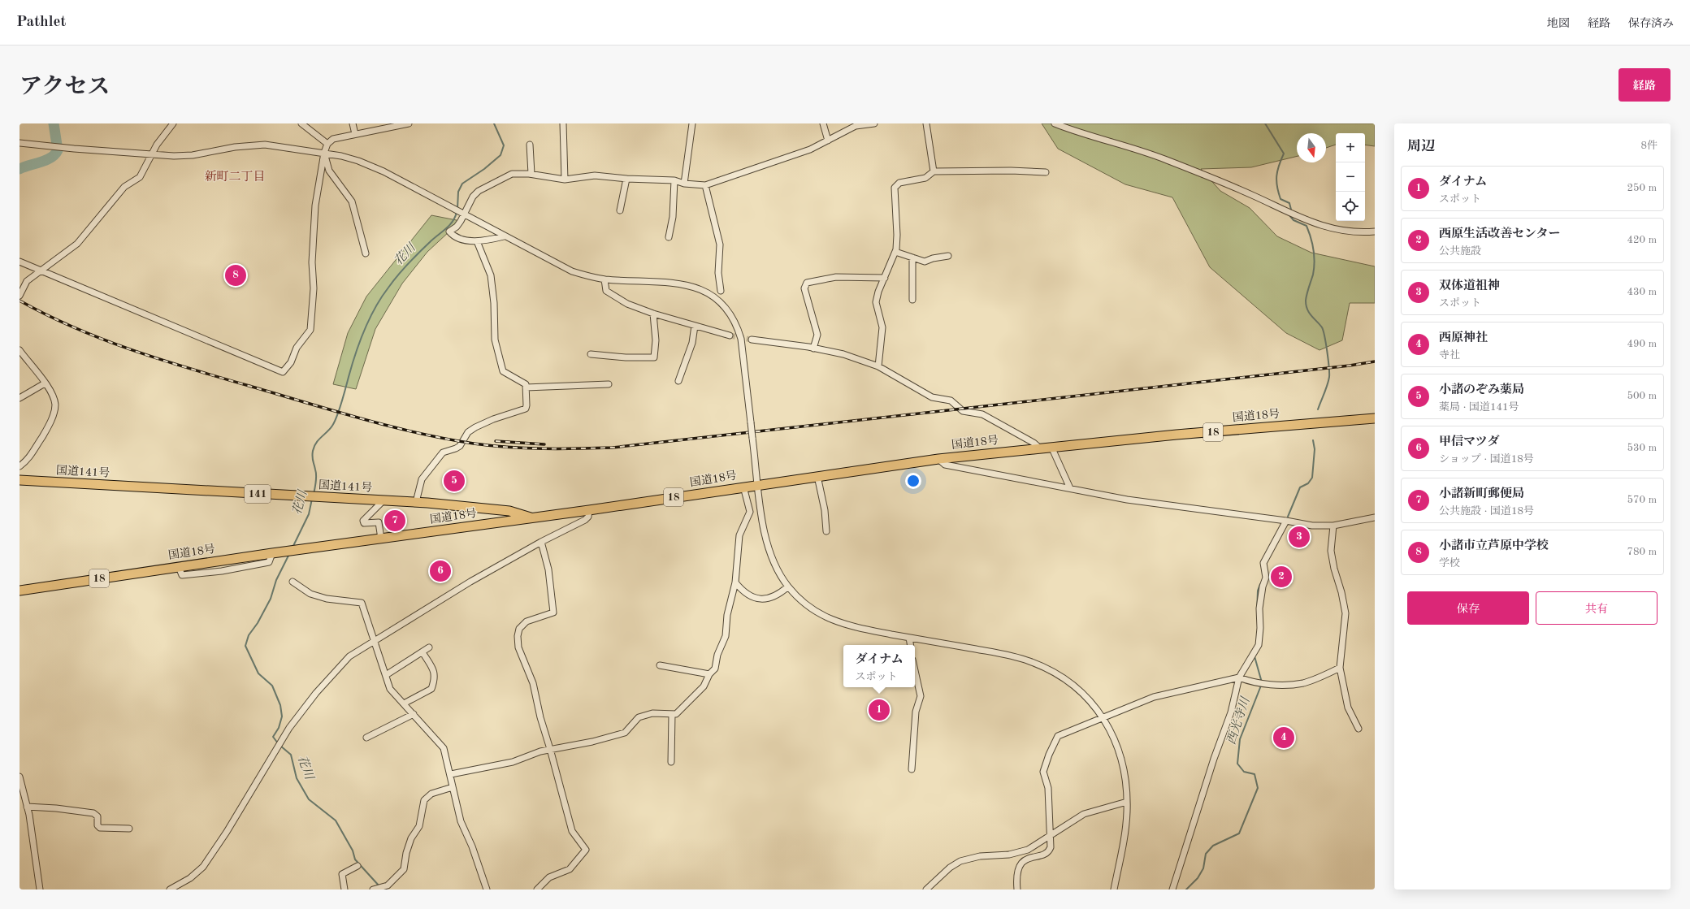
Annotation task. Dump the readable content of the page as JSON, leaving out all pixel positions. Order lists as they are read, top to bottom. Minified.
{"streets":{"highway":["国道18号","18","国道141号","141"]},"crossings":[["国道18号","国道141号"]],"districts":["新町二丁目"],"water":["花川","西光寺川"],"north":"bottom","page":{"header":"Pathlet","nav":["地図","経路","保存済み"],"title":"アクセス","buttons":["経路",["保存","共有"]],"heading":["周辺","8件"],"map_buttons":["+","−"],"list":[{"mark":"1","name":"ダイナム","note":"スポット","value":"250 m"},{"mark":"2","name":"西原生活改善センター","note":"公共施設","value":"420 m"},{"mark":"3","name":"双体道祖神","note":"スポット","value":"430 m"},{"mark":"4","name":"西原神社","note":"寺社","value":"490 m"},{"mark":"5","name":"小諸のぞみ薬局","note":"薬局 · 国道141号","value":"500 m"},{"mark":"6","name":"甲信マツダ","note":"ショップ · 国道18号","value":"530 m"},{"mark":"7","name":"小諸新町郵便局","note":"公共施設 · 国道18号","value":"570 m"},{"mark":"8","name":"小諸市立芦原中学校","note":"学校","value":"780 m"}],"pins":["8","5","7","3","6","2","1","4"],"popup":["ダイナム","スポット"]}}
